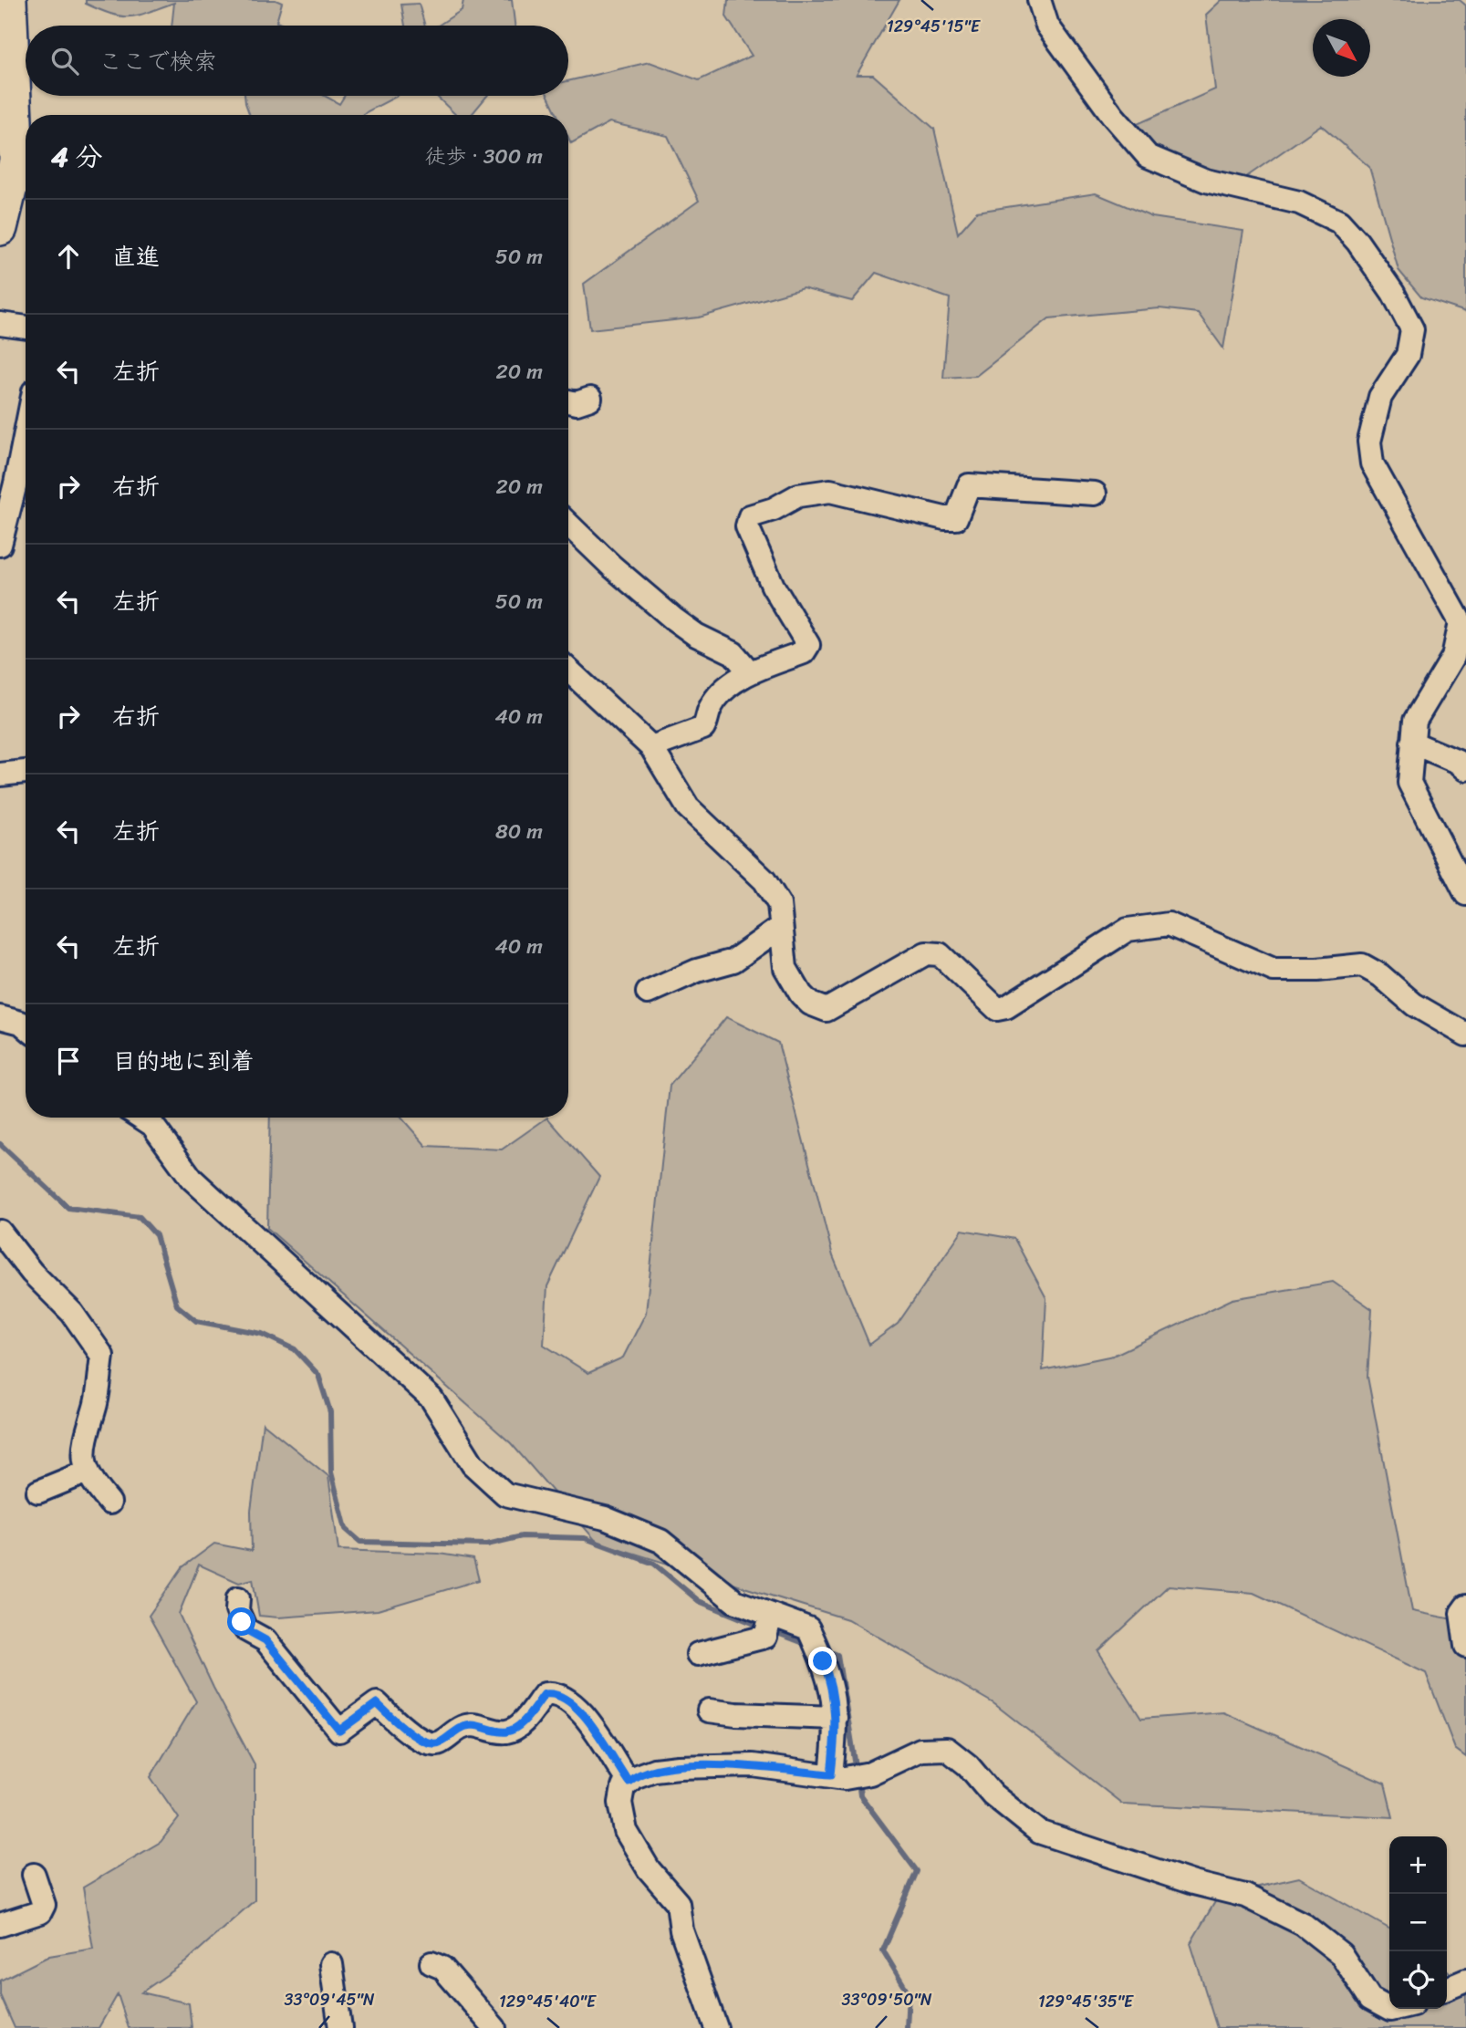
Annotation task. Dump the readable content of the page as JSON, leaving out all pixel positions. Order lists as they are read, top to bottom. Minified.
{"north":"bottom right","page":{"search":"ここで検索","heading":["4 分","徒歩 · 300 m"],"list":[["直進","50 m"],["左折","20 m"],["右折","20 m"],["左折","50 m"],["右折","40 m"],["左折","80 m"],["左折","40 m"],"目的地に到着"],"map_buttons":["+","−"]},"coordinates":["129°45'15\"E","33°09'45\"N","33°09'50\"N","129°45'40\"E","129°45'35\"E"]}
